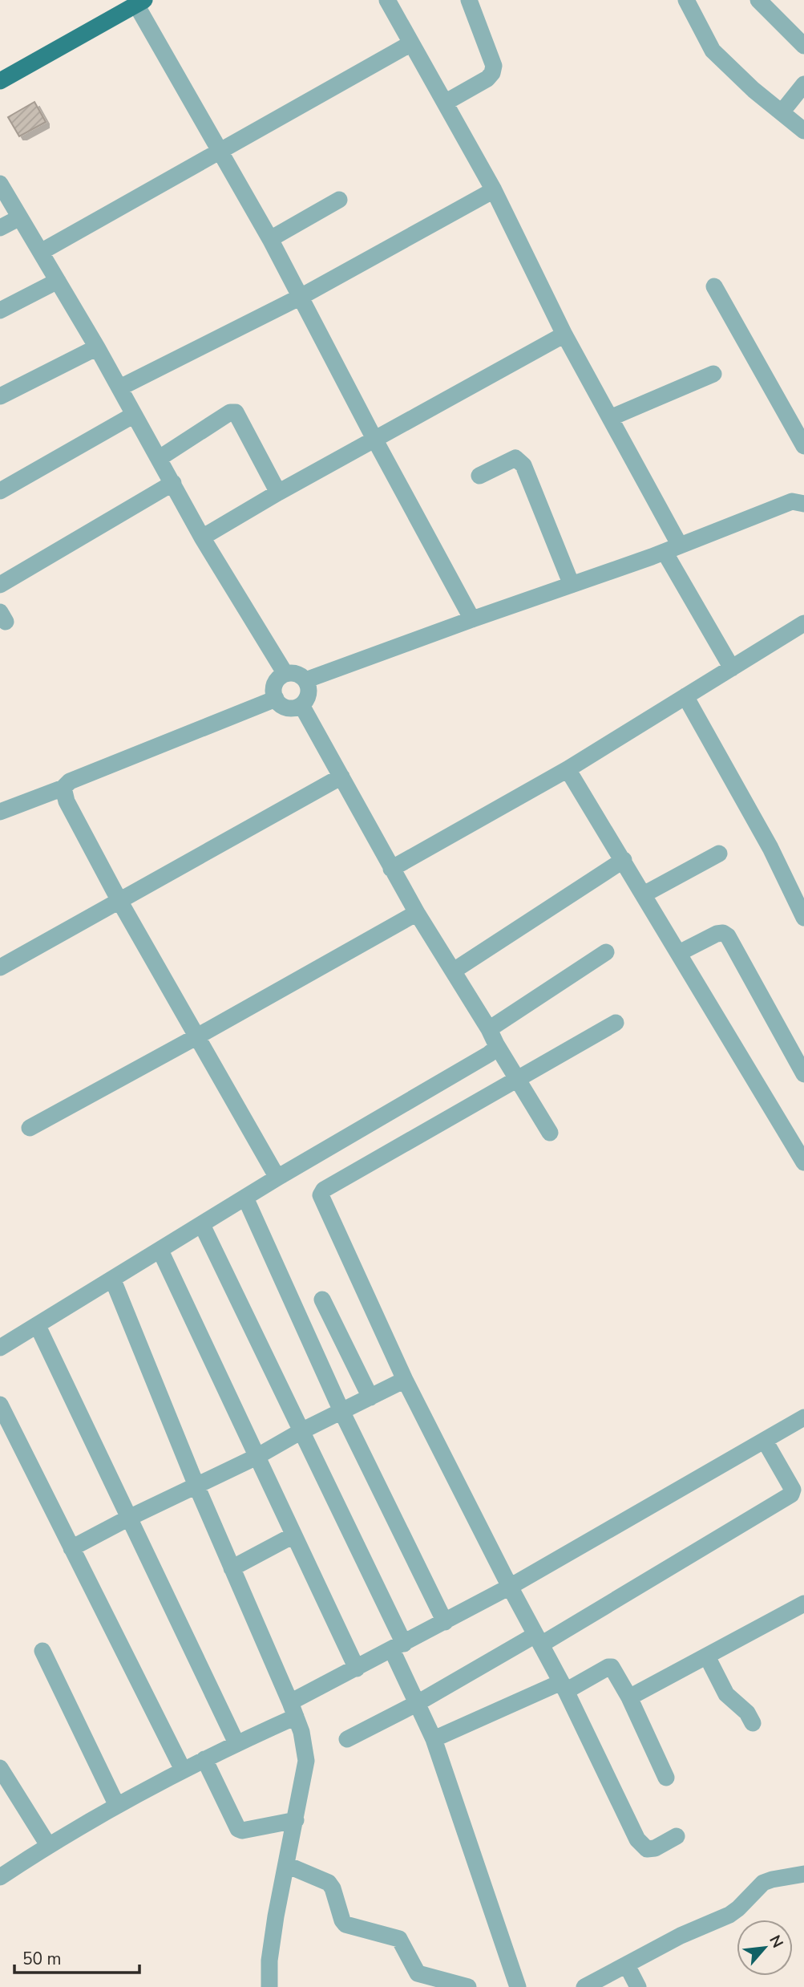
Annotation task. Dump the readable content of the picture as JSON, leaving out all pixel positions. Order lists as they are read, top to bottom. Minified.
{"scale_bar":"50 m","north":"top right"}
